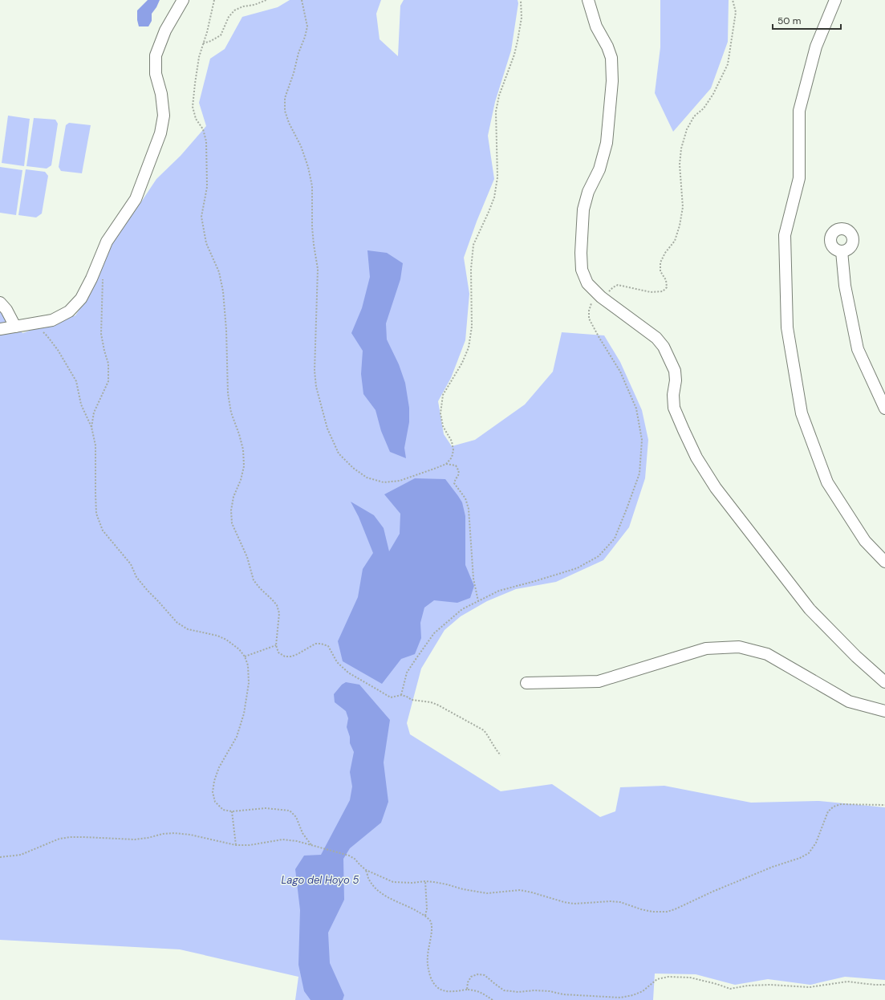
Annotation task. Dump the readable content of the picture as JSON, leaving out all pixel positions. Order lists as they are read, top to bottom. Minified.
{"water":["Lago del Hoyo 5"],"scale_bar":"50 m"}
